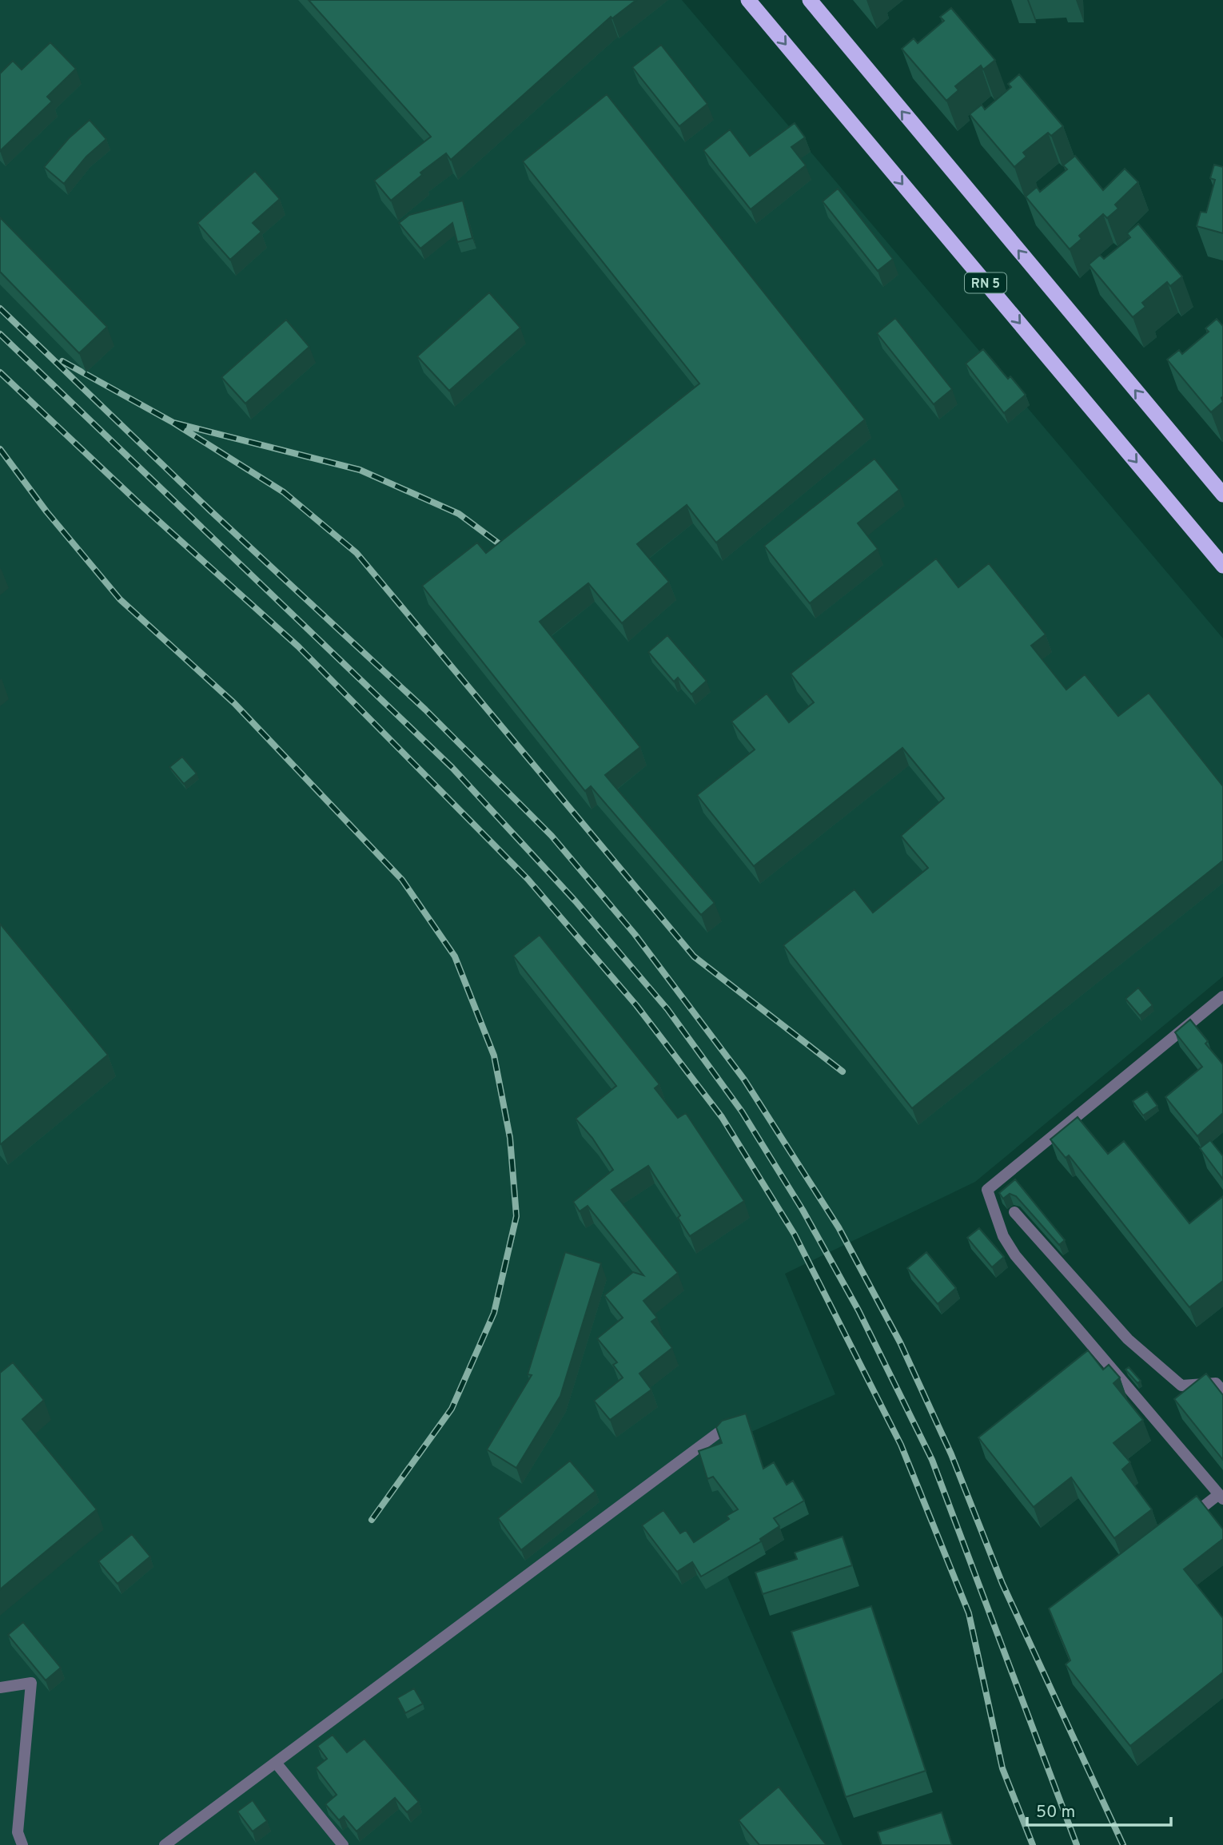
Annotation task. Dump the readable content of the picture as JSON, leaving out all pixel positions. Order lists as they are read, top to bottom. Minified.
{"streets":{"highway":["RN 5"]},"scale_bar":"50 m"}
